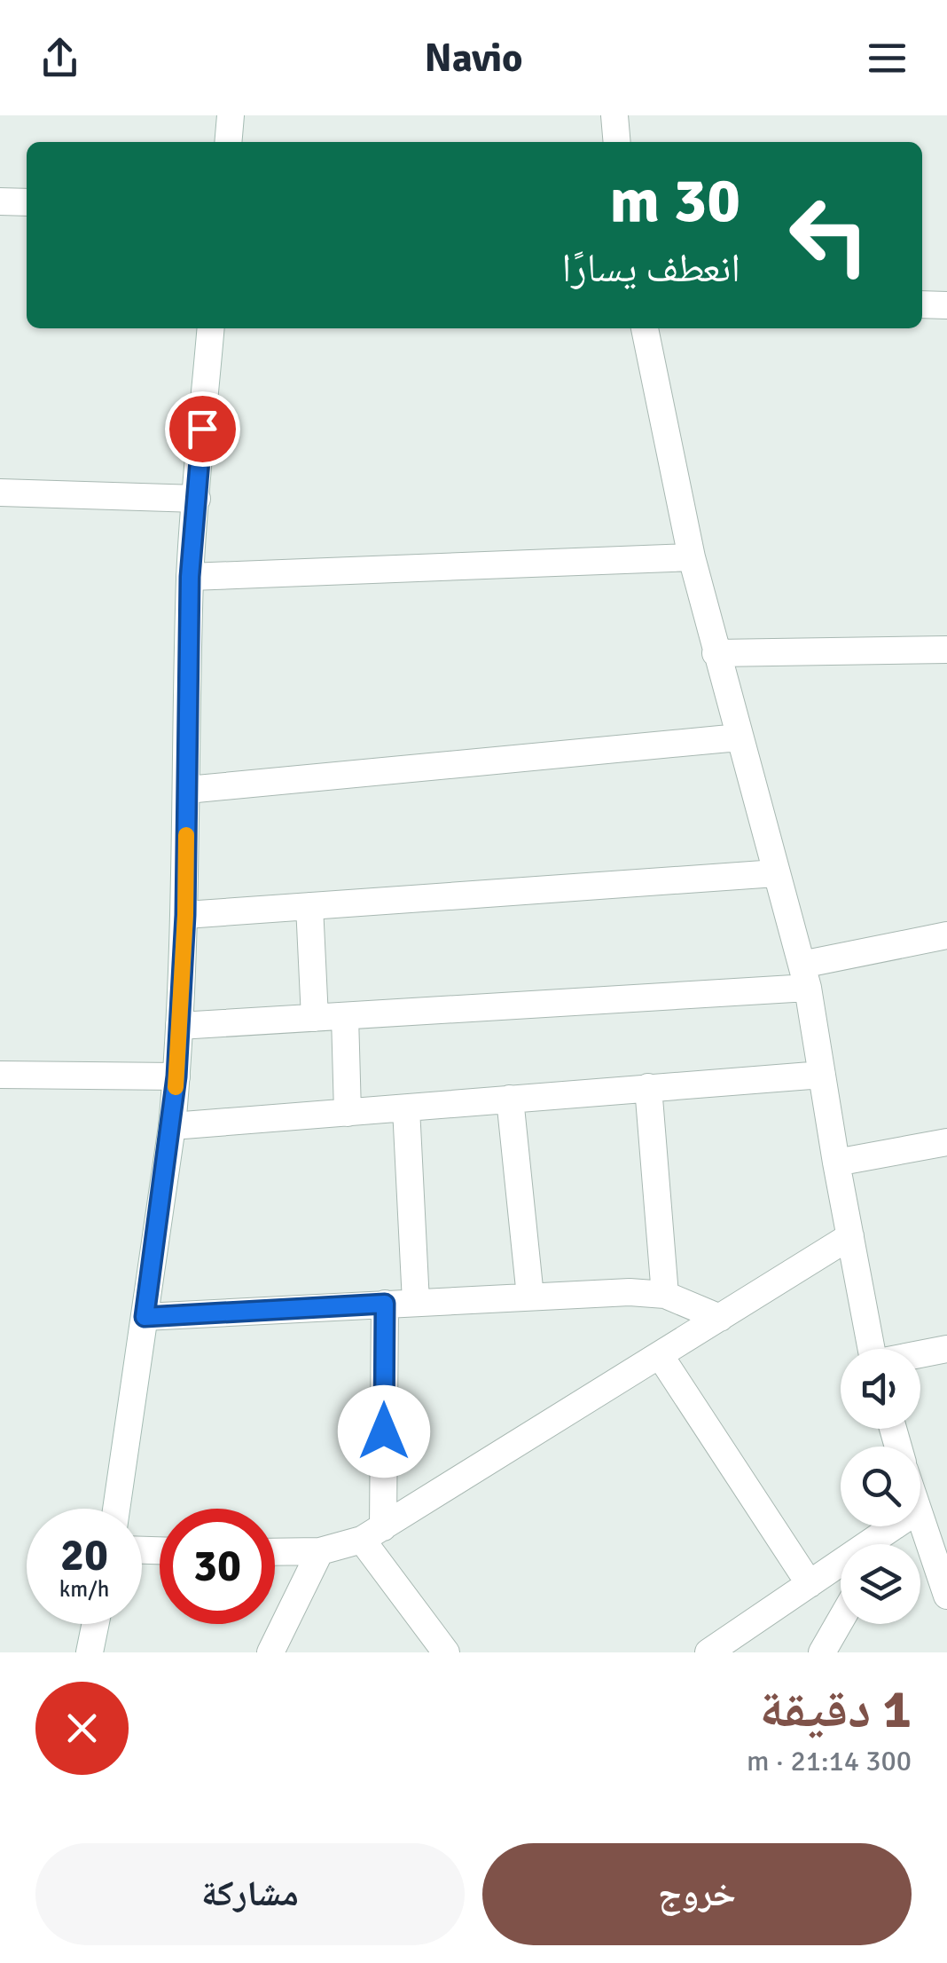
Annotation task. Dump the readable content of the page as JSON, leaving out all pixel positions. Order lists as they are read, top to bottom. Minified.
{"page":{"header":"Navio","turn":["30 m","انعطف يسارًا"],"speed":"20 km/h","limit":"30","heading":["1 دقيقة","300 m · 21:14"],"buttons":["خروج","مشاركة"]}}
